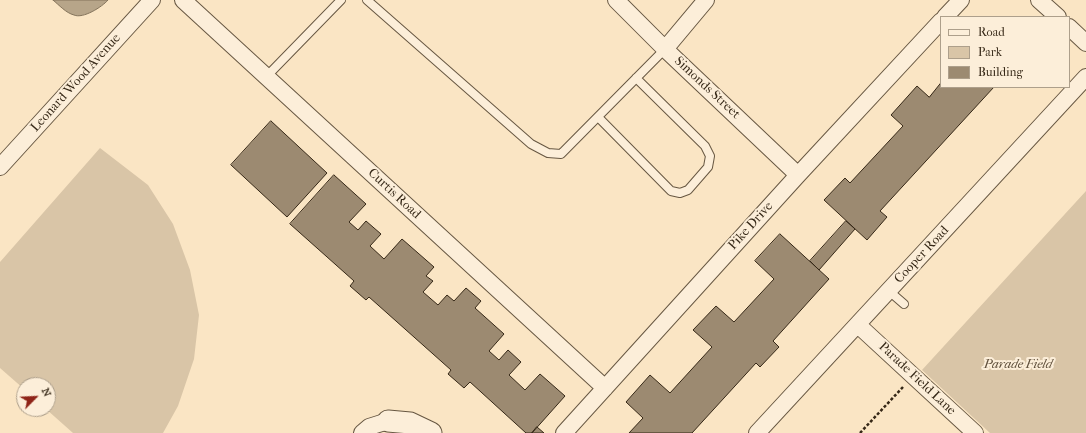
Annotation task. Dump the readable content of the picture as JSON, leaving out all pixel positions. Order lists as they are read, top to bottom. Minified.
{"streets":{"street":["Leonard Wood Avenue","Simonds Street","Curtis Road","Pike Drive","Cooper Road","Parade Field Lane"]},"crossings":[["Simonds Street","Pike Drive"],["Curtis Road","Pike Drive"],["Cooper Road","Parade Field Lane"]],"parks":["Parade Field"],"legend":["Road","Park","Building"],"north":"top right"}
